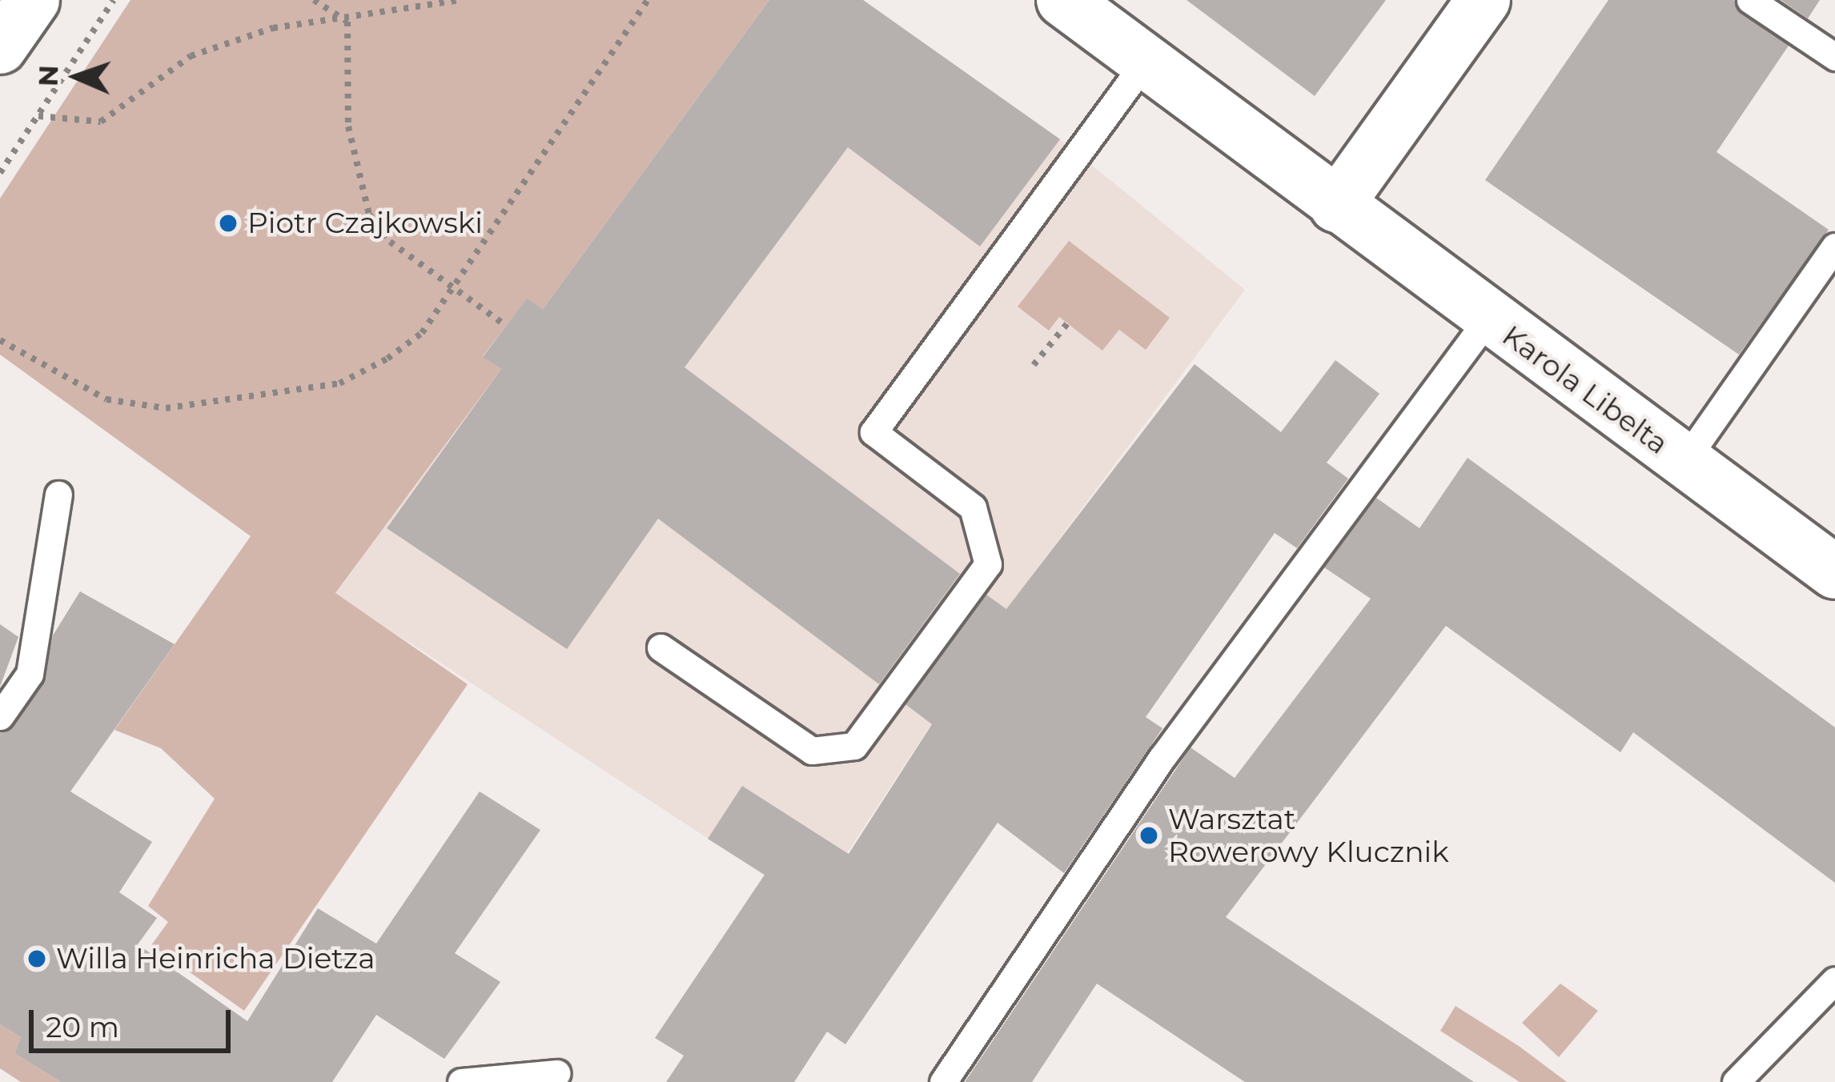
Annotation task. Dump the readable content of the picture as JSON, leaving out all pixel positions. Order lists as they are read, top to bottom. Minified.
{"streets":{"street":["Karola Libelta"]},"places":["Piotr Czajkowski","Warsztat Rowerowy Klucznik","Willa Heinricha Dietza"],"scale_bar":"20 m","north":"left"}
